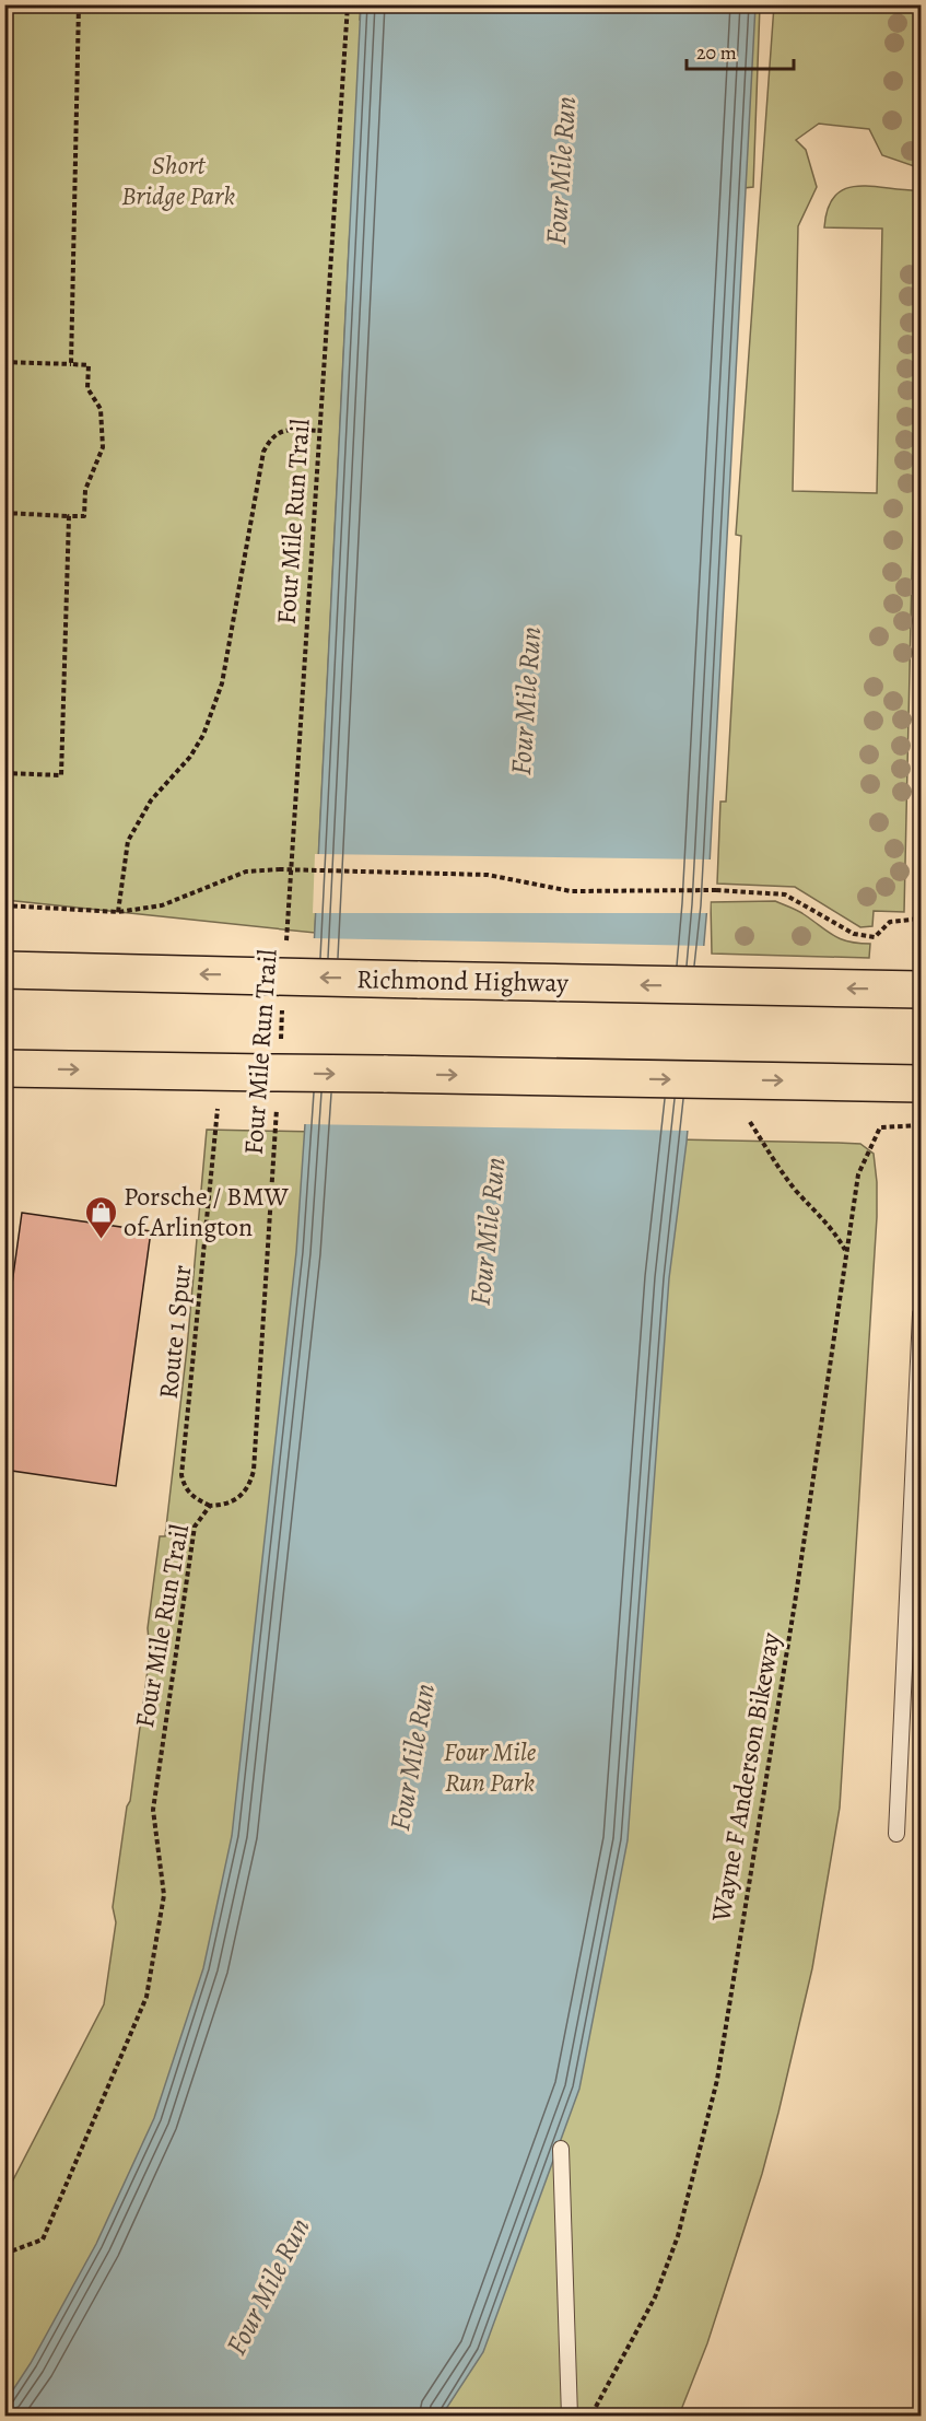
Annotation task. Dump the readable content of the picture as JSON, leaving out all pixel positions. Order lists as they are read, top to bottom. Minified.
{"streets":{"highway":["Richmond Highway"],"path":["Four Mile Run Trail","Route 1 Spur","Wayne F Anderson Bikeway"]},"crossings":[["Four Mile Run Trail","Richmond Highway"],["Four Mile Run Trail","Route 1 Spur"]],"water":["Four Mile Run"],"parks":["Short Bridge Park","Four Mile Run Park"],"places":{"shop":["Porsche / BMW of Arlington"]},"scale_bar":"20 m"}
